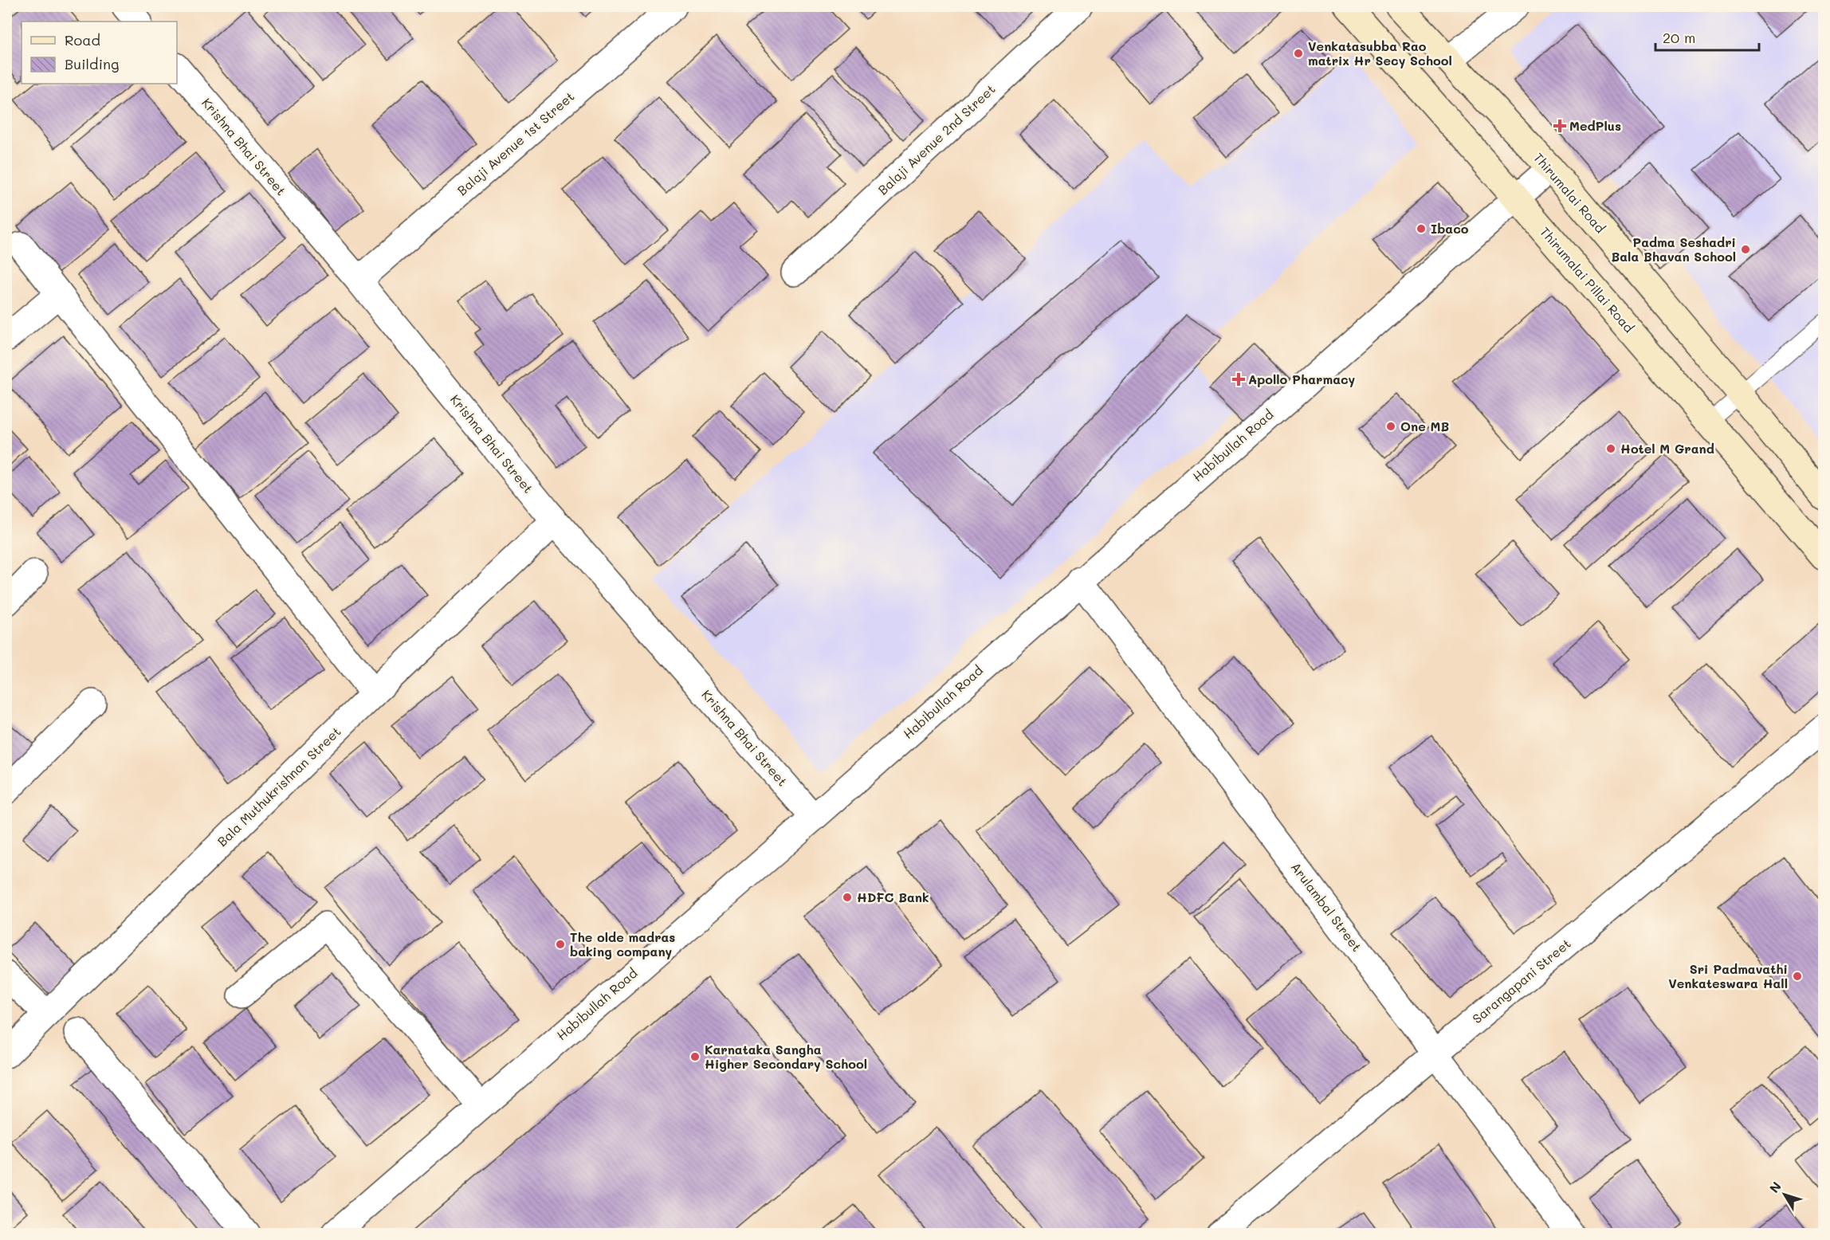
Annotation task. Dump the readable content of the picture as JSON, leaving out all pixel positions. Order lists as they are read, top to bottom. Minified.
{"streets":{"main road":["Thirumalai Road","Thirumalai Pillai Road"],"street":["Balaji Avenue 2nd Street","Balaji Avenue 1st Street","Krishna Bhai Street","Habibullah Road","Bala Muthukrishnan Street","Arulambal Street","Sarangapani Street"]},"crossings":[["Balaji Avenue 1st Street","Krishna Bhai Street"],["Krishna Bhai Street","Habibullah Road"],["Krishna Bhai Street","Bala Muthukrishnan Street"],["Thirumalai Road","Habibullah Road"],["Thirumalai Pillai Road","Habibullah Road"],["Habibullah Road","Arulambal Street"],["Arulambal Street","Sarangapani Street"]],"places":{"other":["Venkatasubba Rao matrix Hr Secy School","Ibaco","Padma Seshadri Bala Bhavan School","One MB","Hotel M Grand","HDFC Bank","The olde madras baking company","Sri Padmavathi Venkateswara Hall","Karnataka Sangha Higher Secondary School"],"health":["MedPlus","Apollo Pharmacy"]},"legend":["Road","Building"],"scale_bar":"20 m","north":"top left"}
